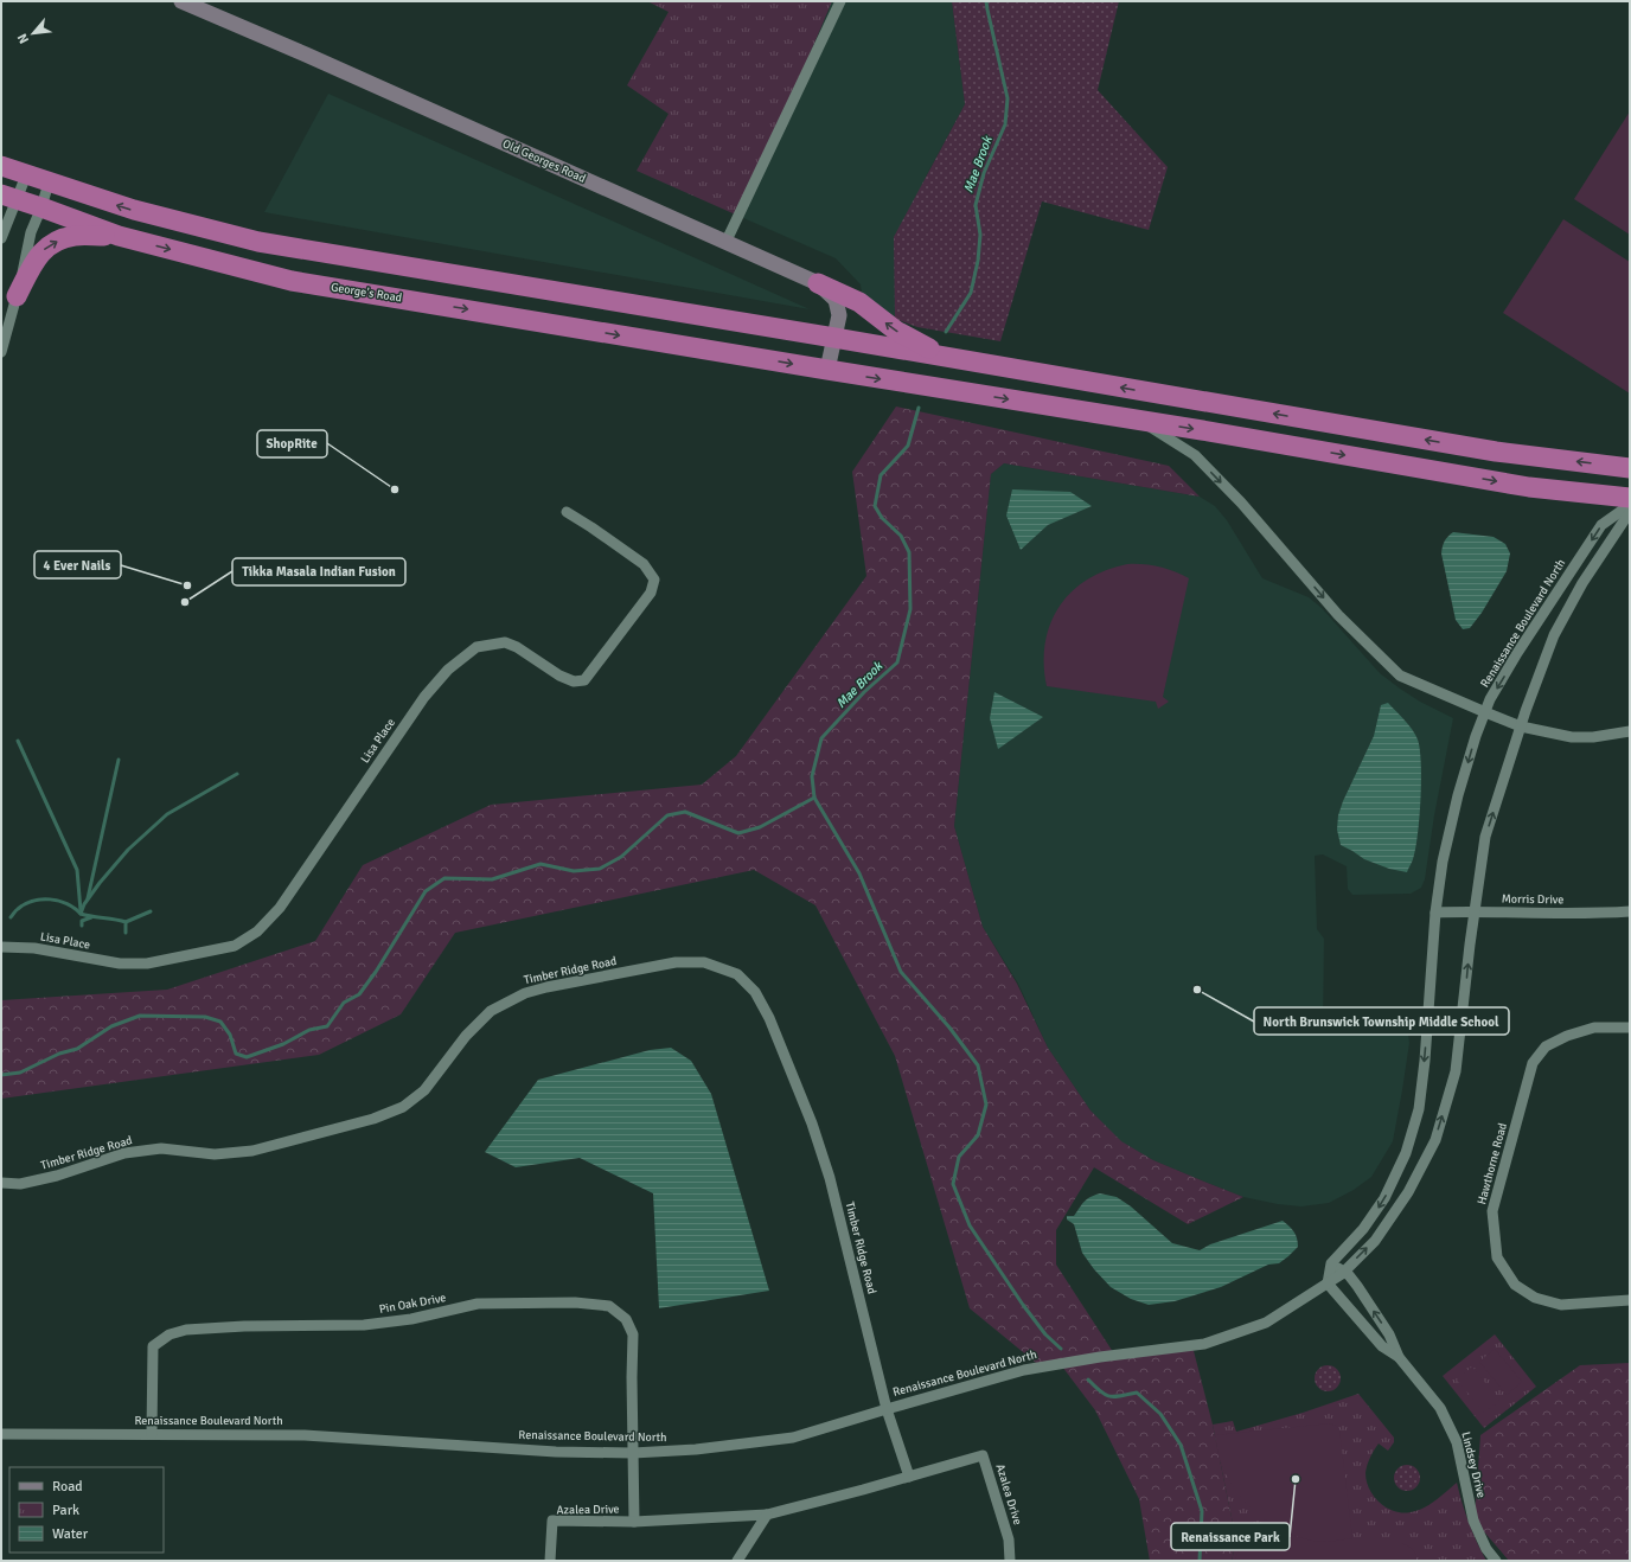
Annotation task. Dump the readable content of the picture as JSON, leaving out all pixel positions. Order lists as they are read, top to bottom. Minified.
{"streets":{"highway":["George's Road"],"street":["Old Georges Road","Renaissance Boulevard North","Lisa Place","Morris Drive","Timber Ridge Road","Hawthorne Road","Pin Oak Drive","Lindsey Drive","Azalea Drive"]},"crossings":[["Old Georges Road","George's Road"],["Renaissance Boulevard North","Morris Drive"],["Renaissance Boulevard North","Timber Ridge Road"],["Renaissance Boulevard North","Pin Oak Drive"],["Renaissance Boulevard North","Lindsey Drive"],["Renaissance Boulevard North","Azalea Drive"],["Pin Oak Drive","Azalea Drive"]],"water":["Mae Brook"],"places":["ShopRite","4 Ever Nails","Tikka Masala Indian Fusion","North Brunswick Township Middle School","Renaissance Park"],"legend":["Road","Park","Water"],"north":"bottom left"}
